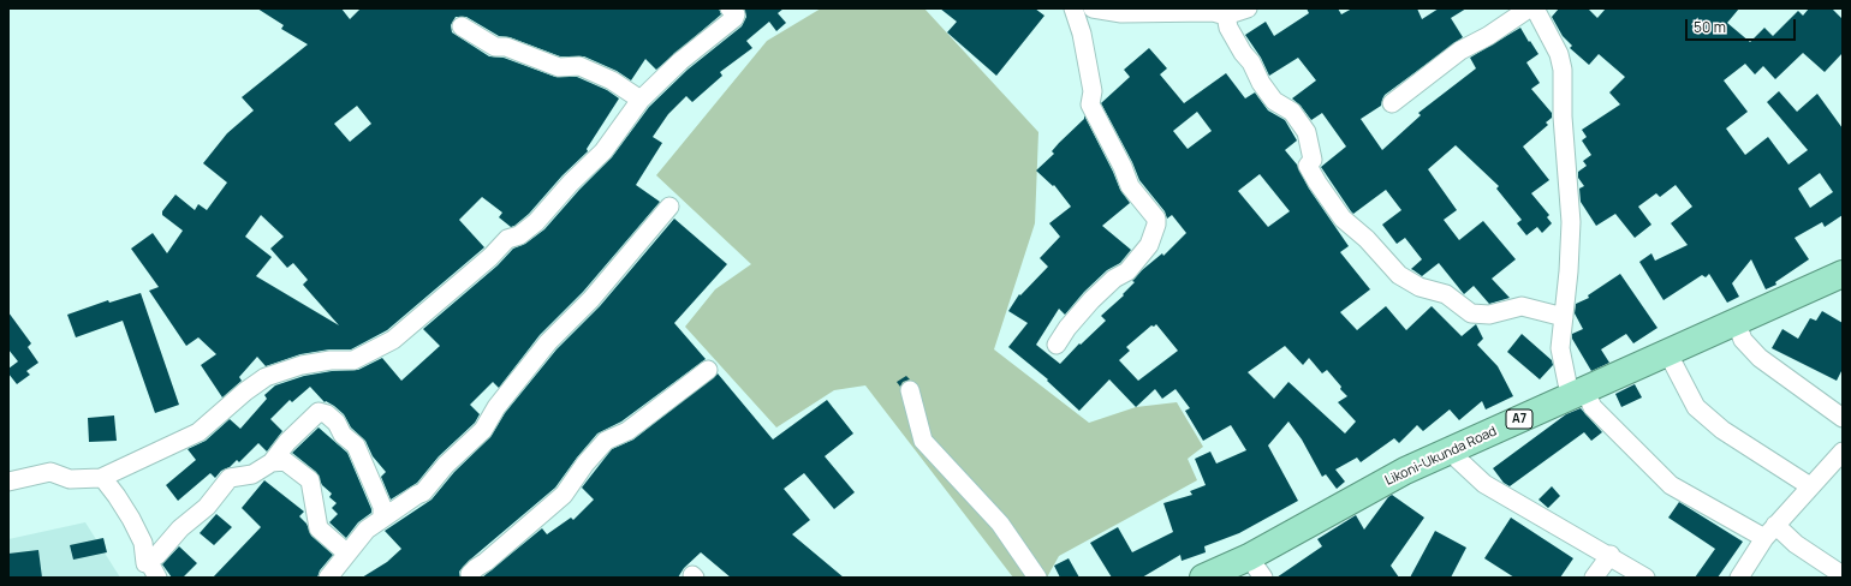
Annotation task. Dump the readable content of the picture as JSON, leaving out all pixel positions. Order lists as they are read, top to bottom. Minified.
{"streets":{"highway":["A7","Likoni-Ukunda Road"]},"scale_bar":"50 m"}
